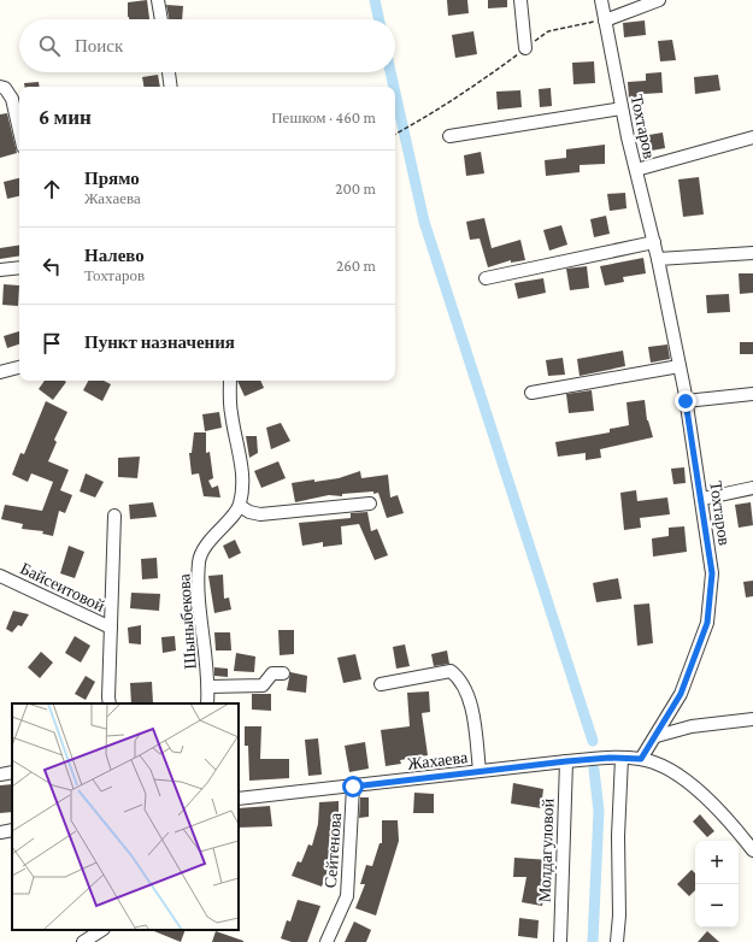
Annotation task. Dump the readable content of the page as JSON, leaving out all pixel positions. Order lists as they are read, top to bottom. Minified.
{"streets":{"street":["Тохтаров","Байсеитовой","Шыныбекова","Жахаева","Сейтенова","Молдагуловой"]},"crossings":[["Тохтаров","Жахаева"],["Жахаева","Сейтенова"],["Жахаева","Молдагуловой"]],"page":{"search":"Поиск","heading":["6 мин","Пешком · 460 m"],"list":[["Прямо","Жахаева","200 m"],["Налево","Тохтаров","260 m"],"Пункт назначения"],"map_buttons":["+","−"]}}
